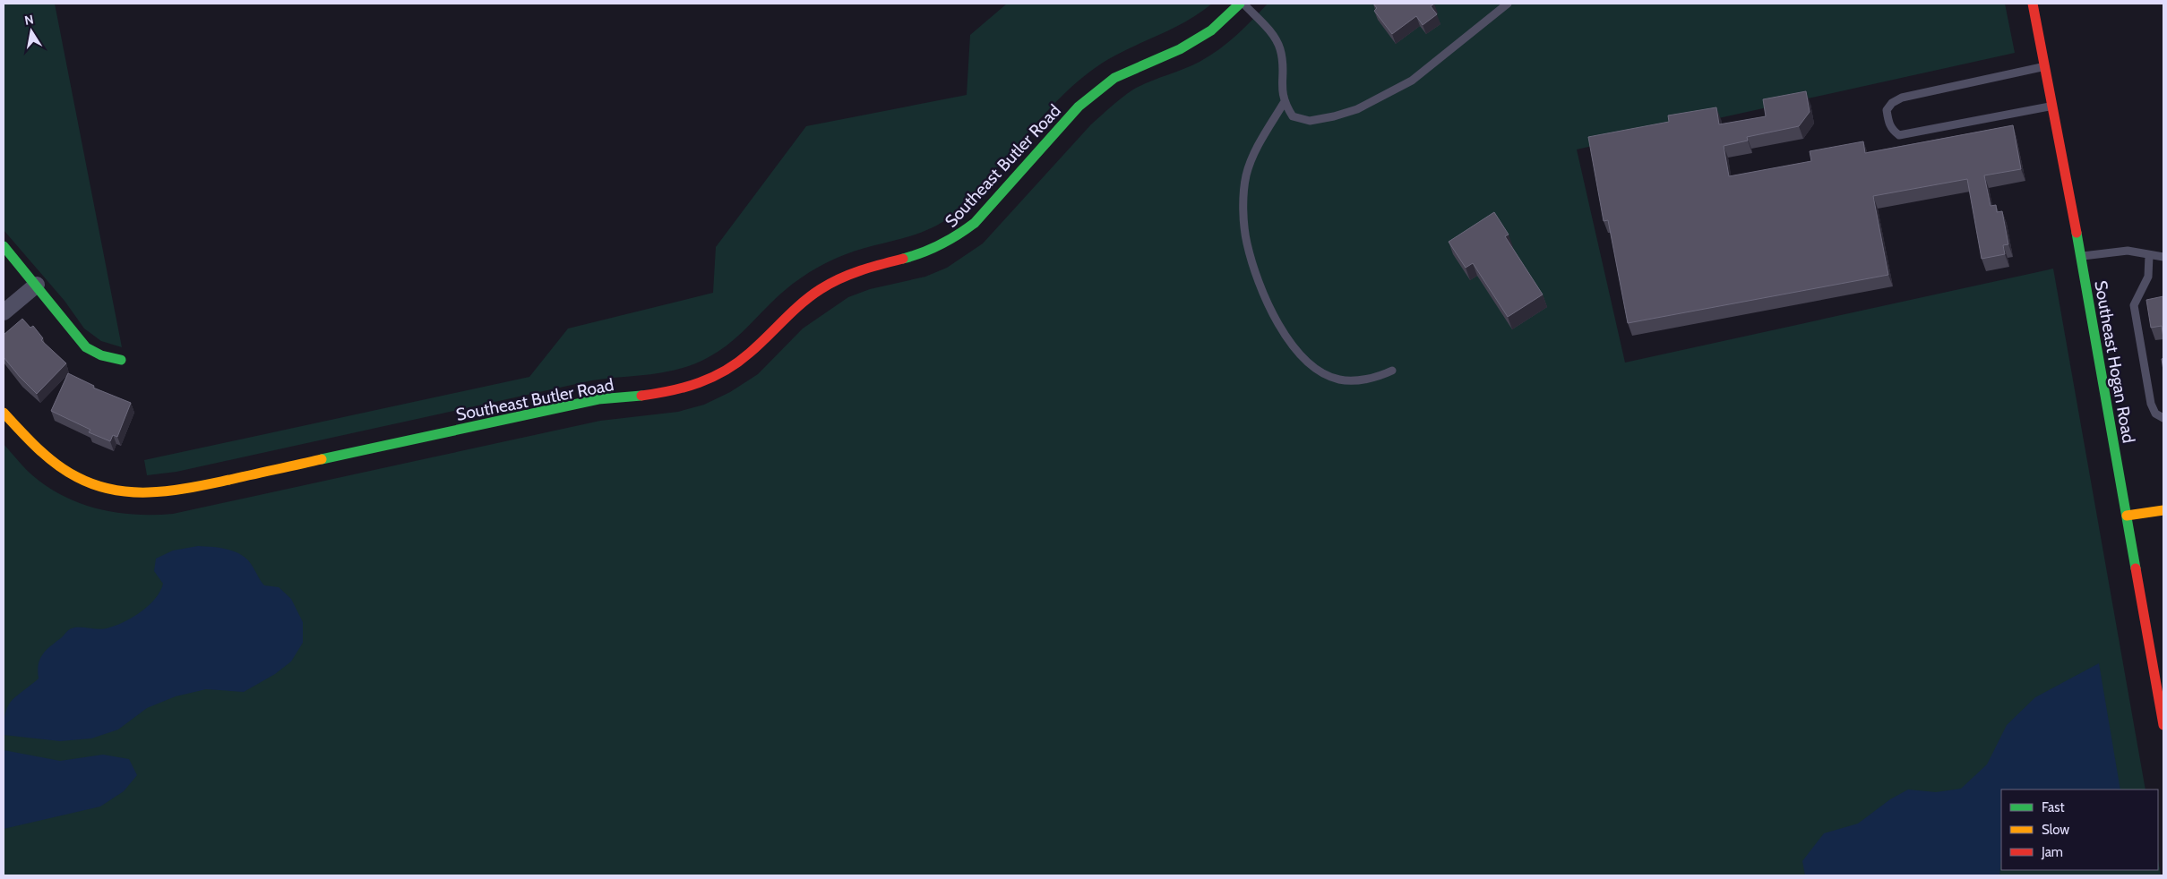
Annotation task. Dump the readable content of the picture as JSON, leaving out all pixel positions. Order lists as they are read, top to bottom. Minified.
{"streets":{"main road":["Southeast Butler Road","Southeast Hogan Road"]},"legend":["Fast","Slow","Jam"],"north":"top"}
